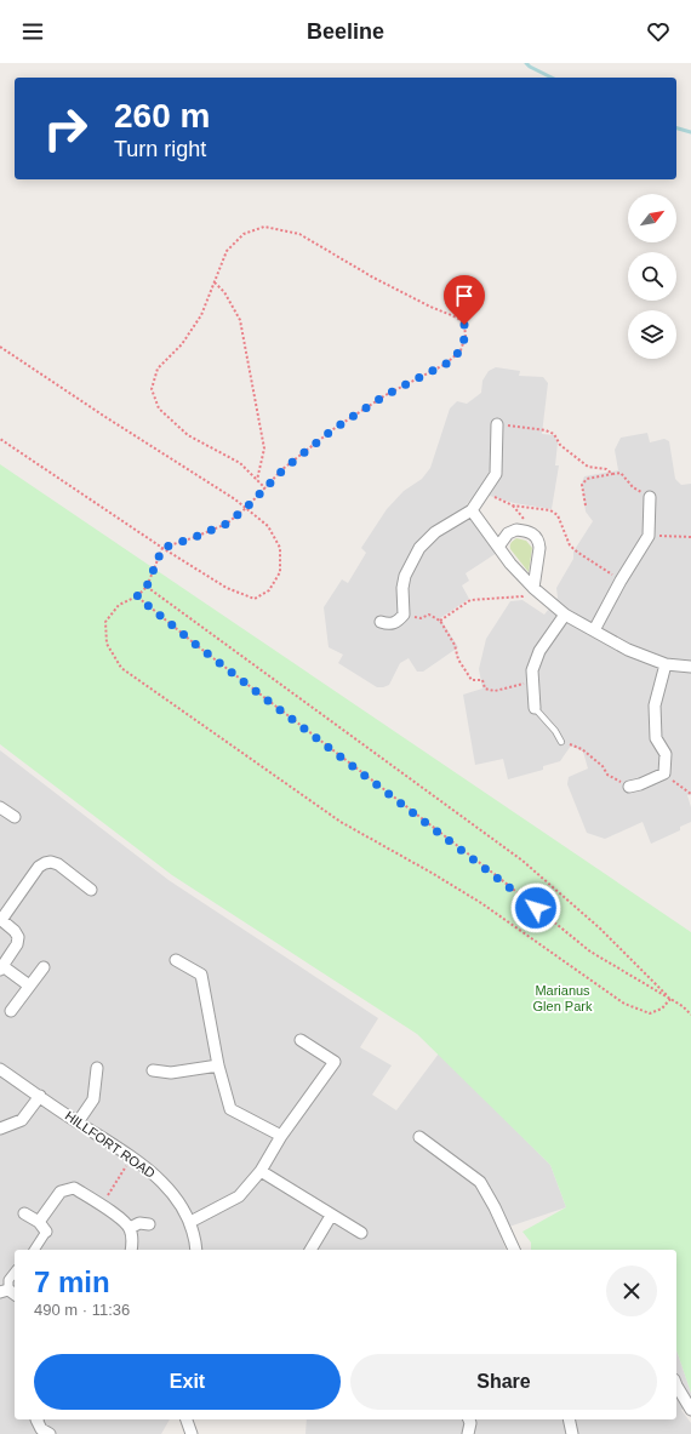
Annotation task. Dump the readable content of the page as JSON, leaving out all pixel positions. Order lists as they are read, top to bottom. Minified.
{"streets":{"street":["HILLFORT ROAD"]},"parks":["Marianus Glen Park"],"north":"top right","page":{"header":"Beeline","turn":["260 m","Turn right"],"heading":["7 min","490 m · 11:36"],"buttons":["Exit","Share"]}}
